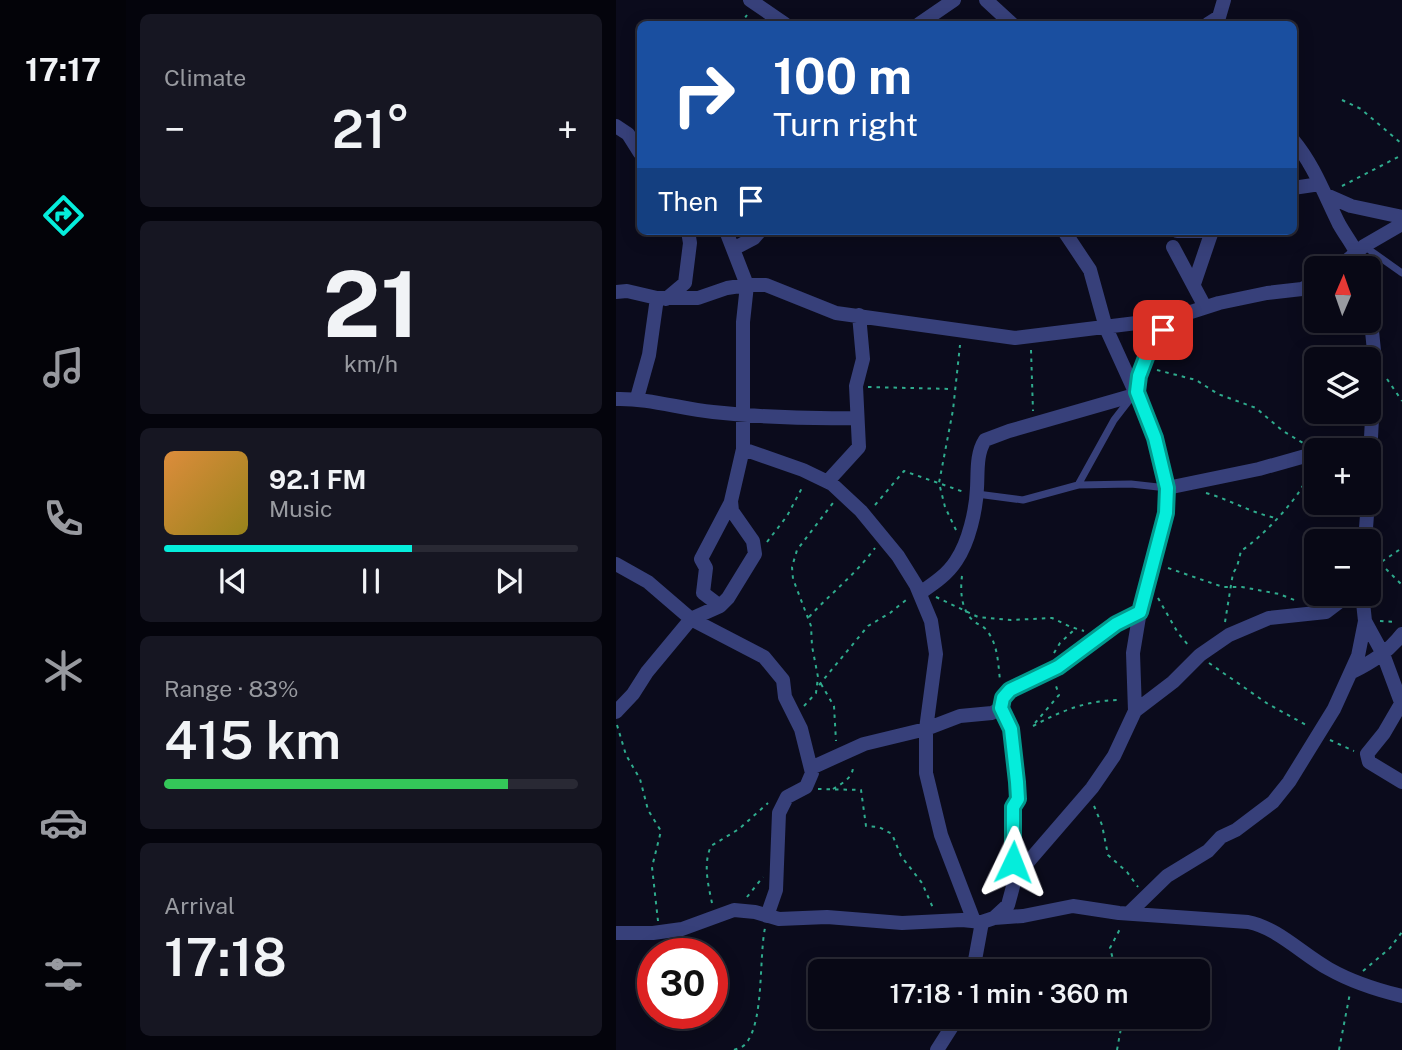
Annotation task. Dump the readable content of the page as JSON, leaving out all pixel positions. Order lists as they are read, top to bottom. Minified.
{"north":"top","page":{"tabs":"17:17","tile":["Climate",["21","km/h"],["Range · 83%","415 km"],["Arrival","17:18"]],"turn":["100 m","Turn right"],"heat":["−","21°","+"],"then":"Then","map_buttons":["+","−"],"song":["92.1 FM","Music"],"limit":"30","trip":"17:18 · 1 min · 360 m"}}
